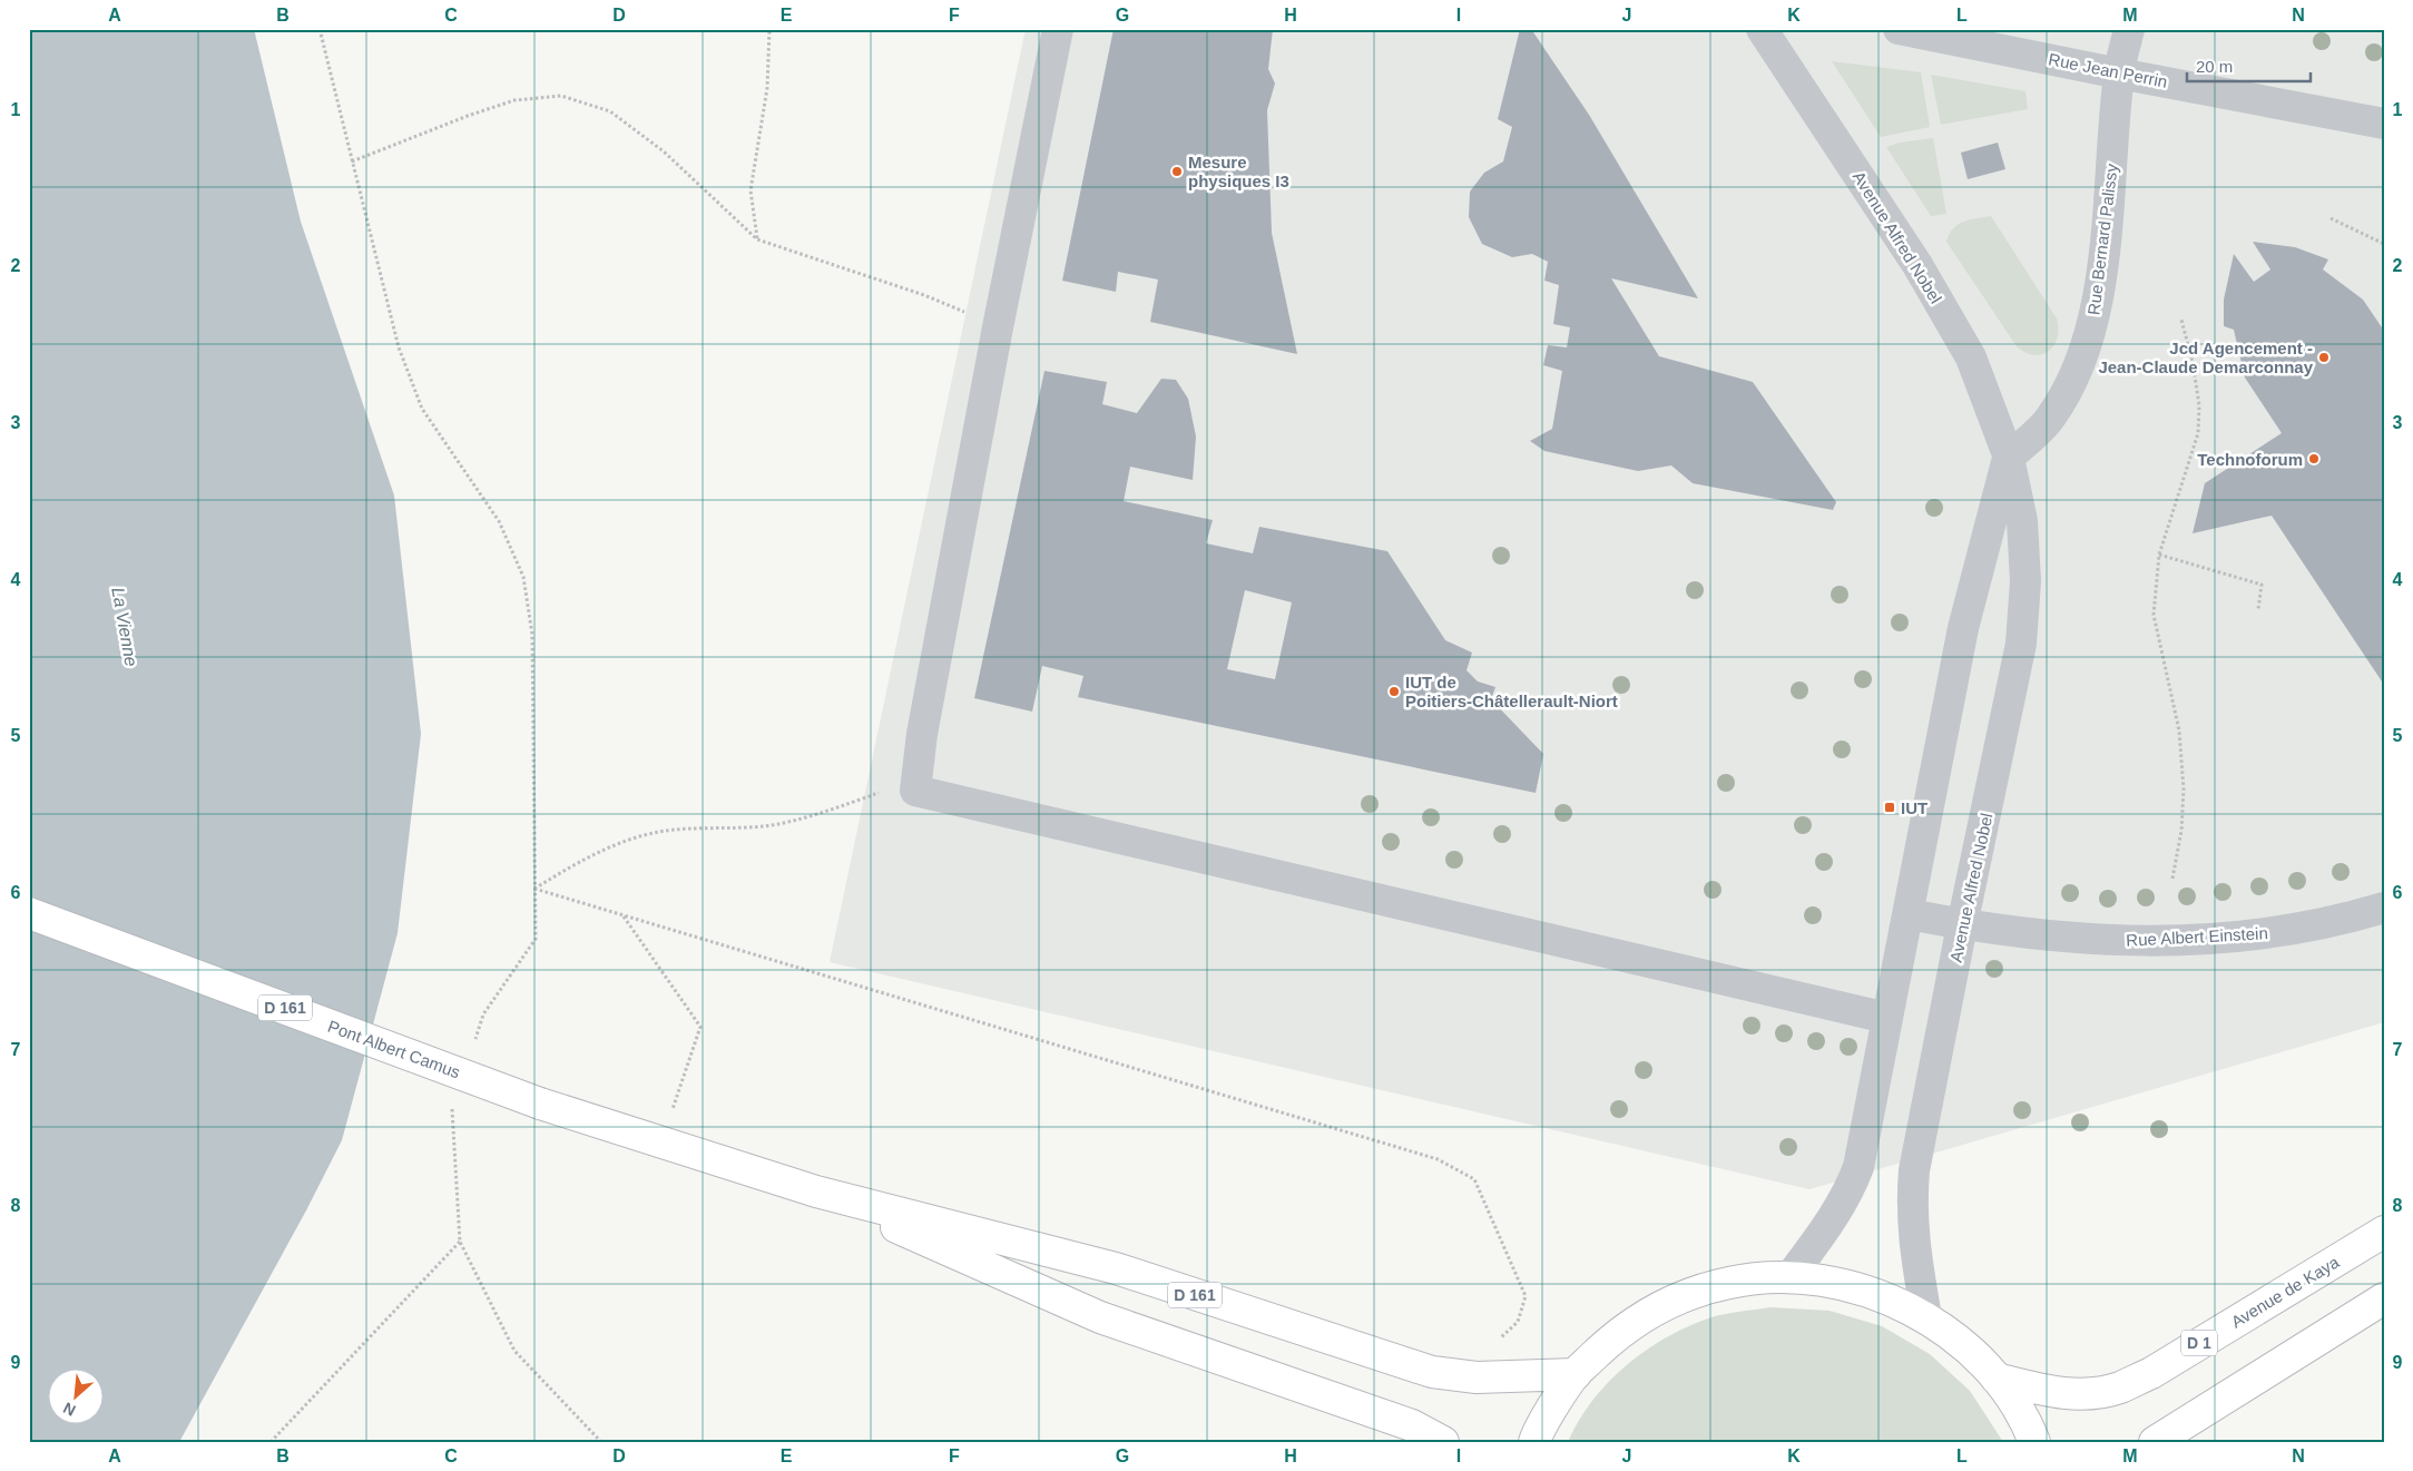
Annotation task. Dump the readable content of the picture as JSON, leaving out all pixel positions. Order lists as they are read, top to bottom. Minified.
{"streets":{"main road":["D 161","Pont Albert Camus","Avenue de Kaya","D 1"],"street":["Rue Jean Perrin","Avenue Alfred Nobel","Rue Bernard Palissy","Rue Albert Einstein"]},"crossings":[["Rue Jean Perrin","Rue Bernard Palissy"],["Avenue Alfred Nobel","Rue Bernard Palissy"],["Avenue Alfred Nobel","Rue Albert Einstein"],["D 161","Pont Albert Camus"]],"water":["La Vienne"],"places":{"other":["Mesure physiques I3","Jcd Agencement - Jean-Claude Demarconnay","Technoforum","IUT de Poitiers-Châtellerault-Niort"],"transit":["IUT"]},"scale_bar":"20 m","north":"bottom left","grid":{"columns":["A","B","C","D","E","F","G","H","I","J","K","L","M","N"],"rows":["1","2","3","4","5","6","7","8","9"]}}
